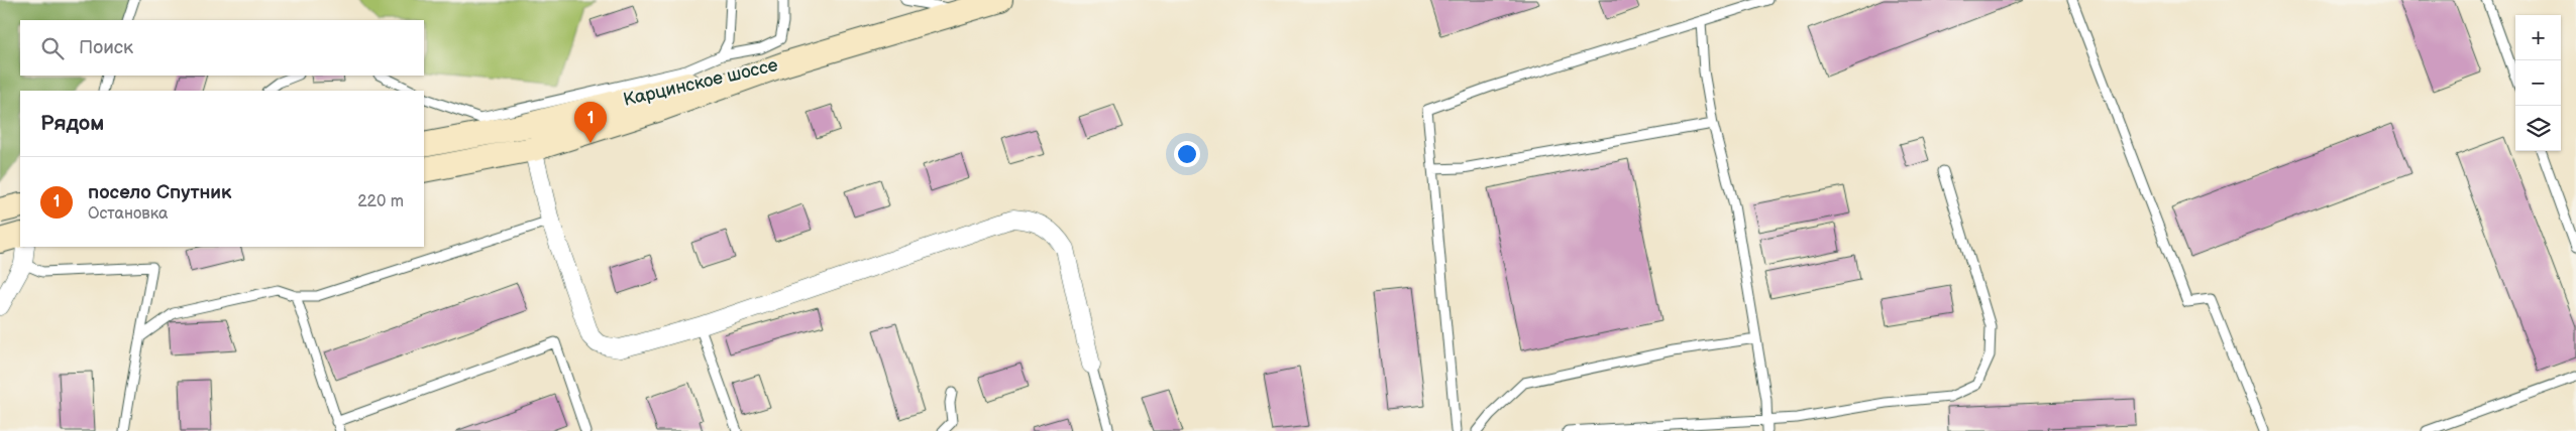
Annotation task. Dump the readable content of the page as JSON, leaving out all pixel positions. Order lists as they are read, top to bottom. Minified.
{"streets":{"main road":["Карцинское шоссе"]},"page":{"map_buttons":["+","−"],"search":"Поиск","heading":"Рядом","pins":"1","list":[{"mark":"1","name":"посело Спутник","note":"Остановка","value":"220 m"}]}}
